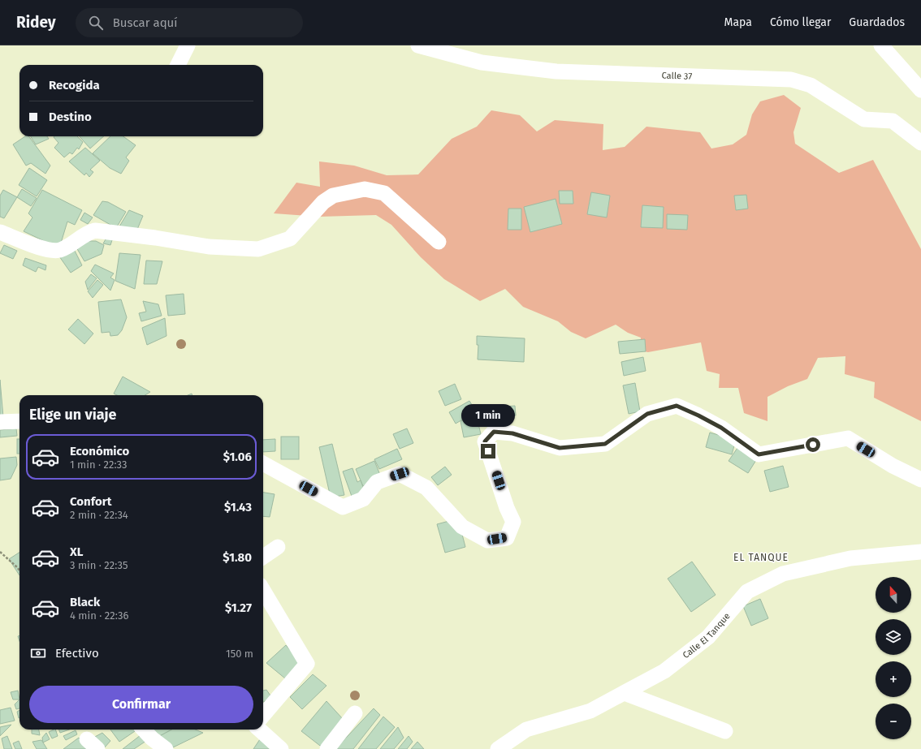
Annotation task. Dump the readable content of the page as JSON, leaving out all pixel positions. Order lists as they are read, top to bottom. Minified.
{"streets":{"street":["Calle 37","Calle El Tanque"]},"districts":["EL TANQUE"],"north":"top","page":{"header":"Ridey","search":"Buscar aquí","nav":["Mapa","Cómo llegar","Guardados"],"banner":["Recogida","Destino"],"heading":"Elige un viaje","bubble":"1 min","list":[{"name":"Económico","note":"1 min · 22:33","value":"$1.06"},{"name":"Confort","note":"2 min · 22:34","value":"$1.43"},{"name":"XL","note":"3 min · 22:35","value":"$1.80"},{"name":"Black","note":"4 min · 22:36","value":"$1.27"}],"map_buttons":["+","−"],"pay":["Efectivo","150 m"],"buttons":"Confirmar"}}
